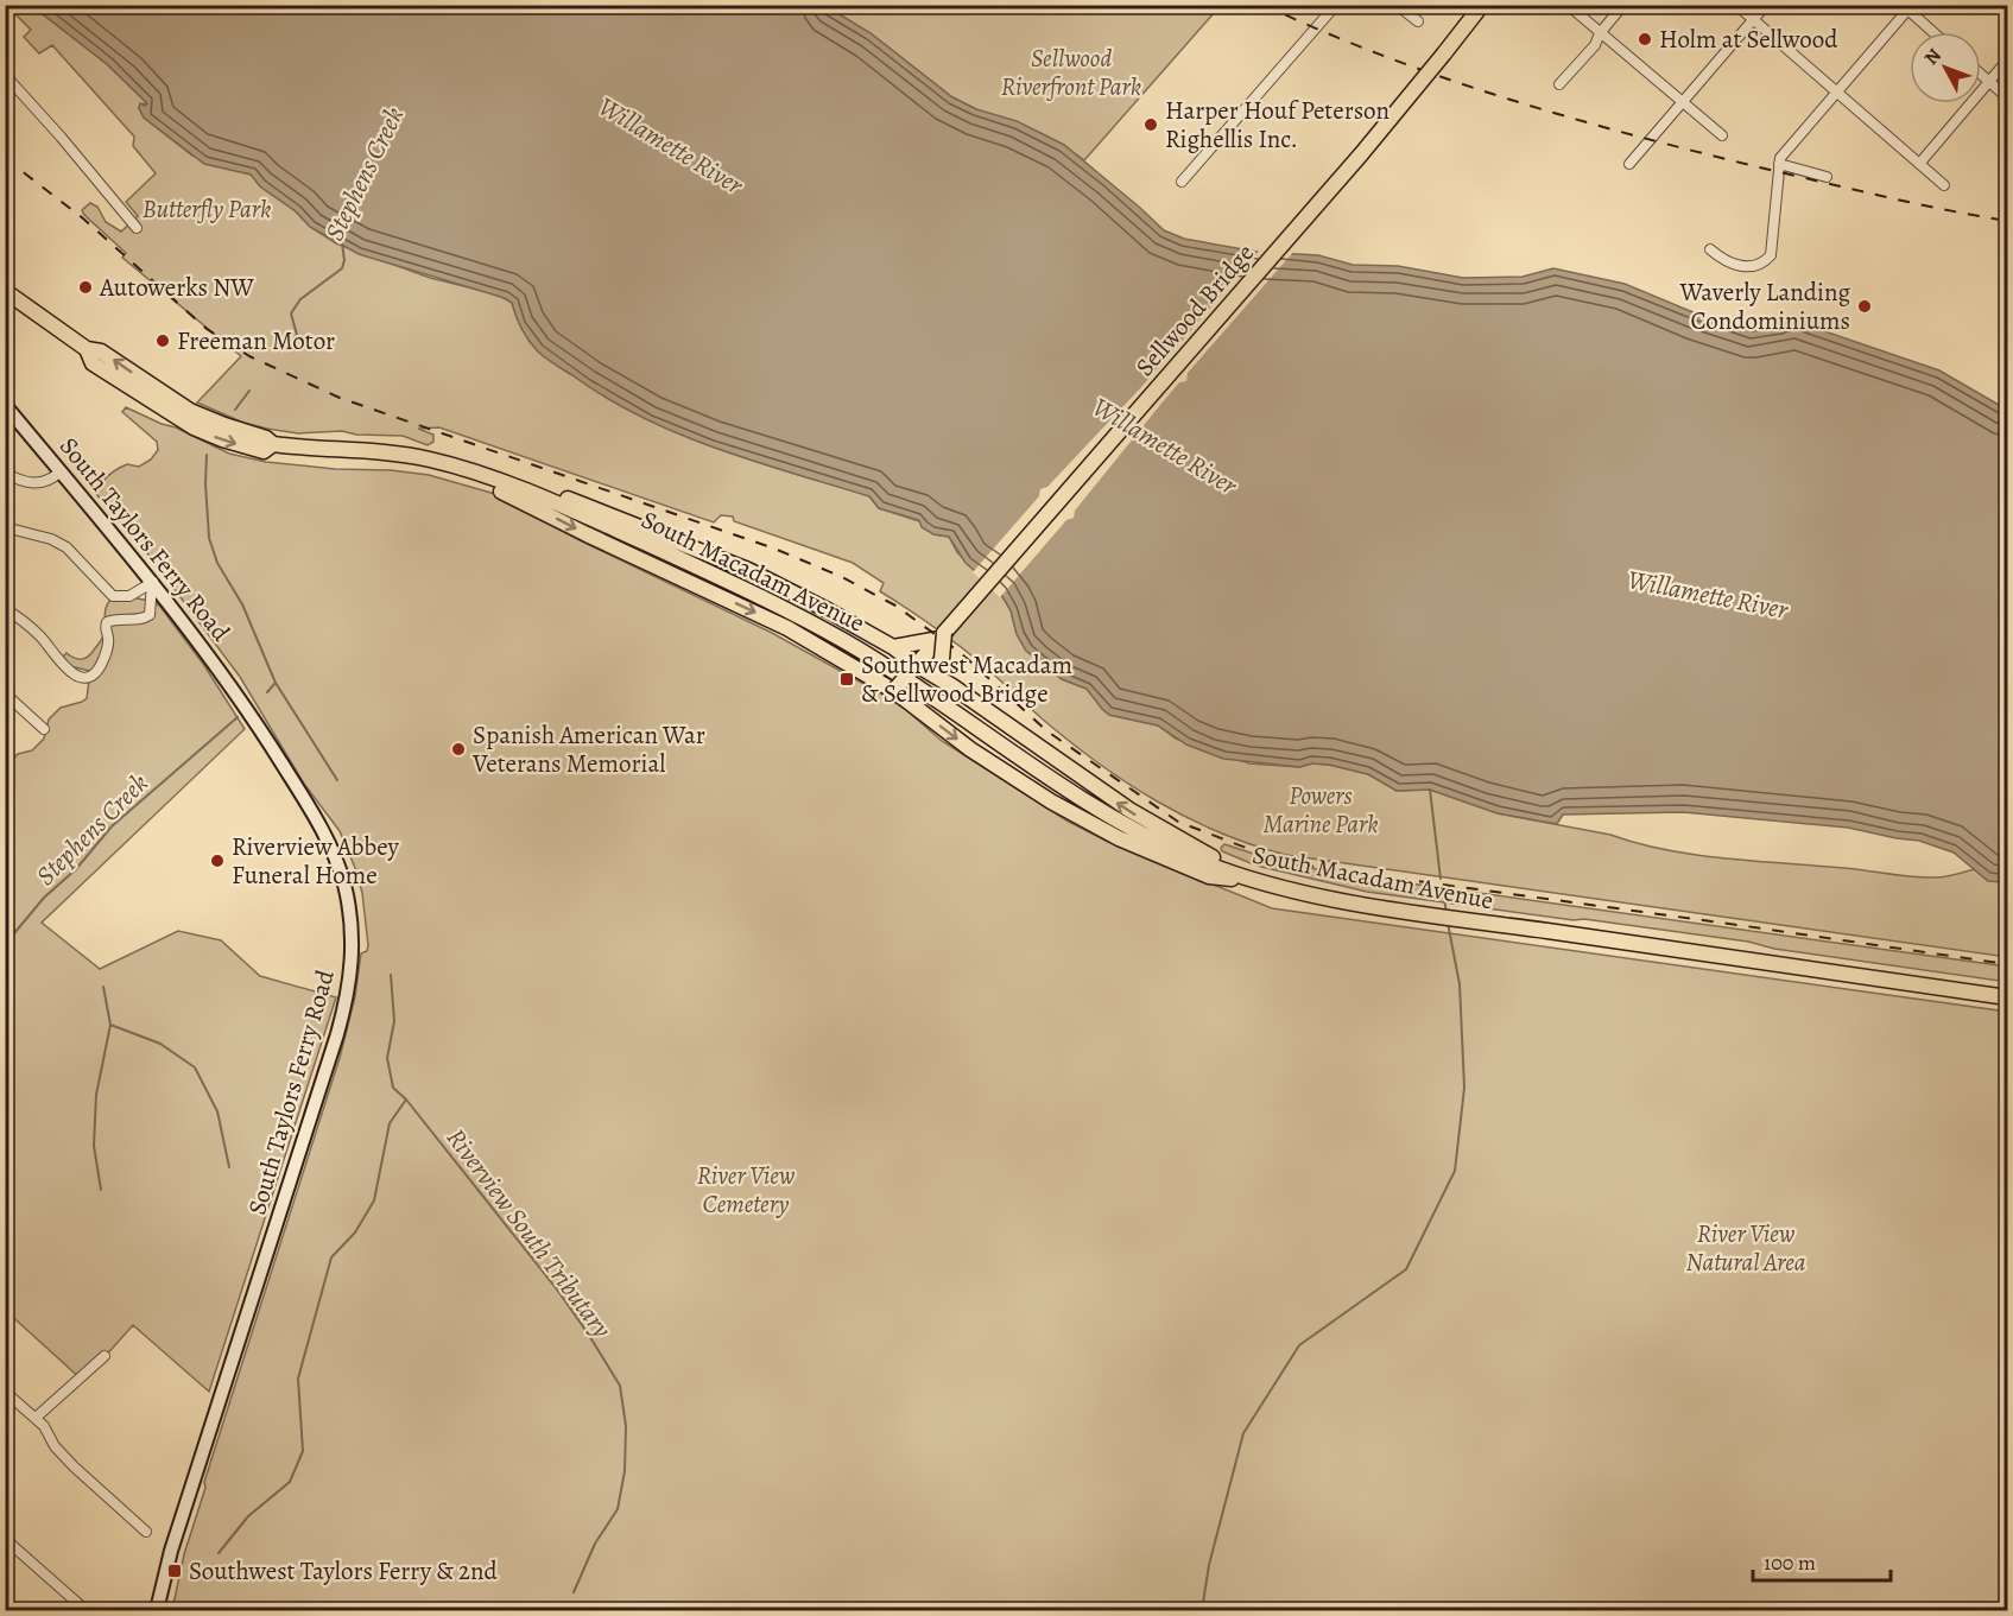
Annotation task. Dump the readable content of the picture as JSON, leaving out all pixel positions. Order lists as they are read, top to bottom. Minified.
{"streets":{"main road":["Sellwood Bridge","South Taylors Ferry Road","South Macadam Avenue"]},"water":["Willamette River","Stephens Creek","Riverview South Tributary"],"parks":["Sellwood Riverfront Park","Butterfly Park","Powers Marine Park","River View Cemetery","River View Natural Area"],"places":{"other":["Holm at Sellwood","Harper Houf Peterson Righellis Inc.","Autowerks NW","Waverly Landing Condominiums","Freeman Motor","Spanish American War Veterans Memorial","Riverview Abbey Funeral Home"],"transit":["Southwest Macadam & Sellwood Bridge","Southwest Taylors Ferry & 2nd"]},"scale_bar":"100 m","north":"top left"}
